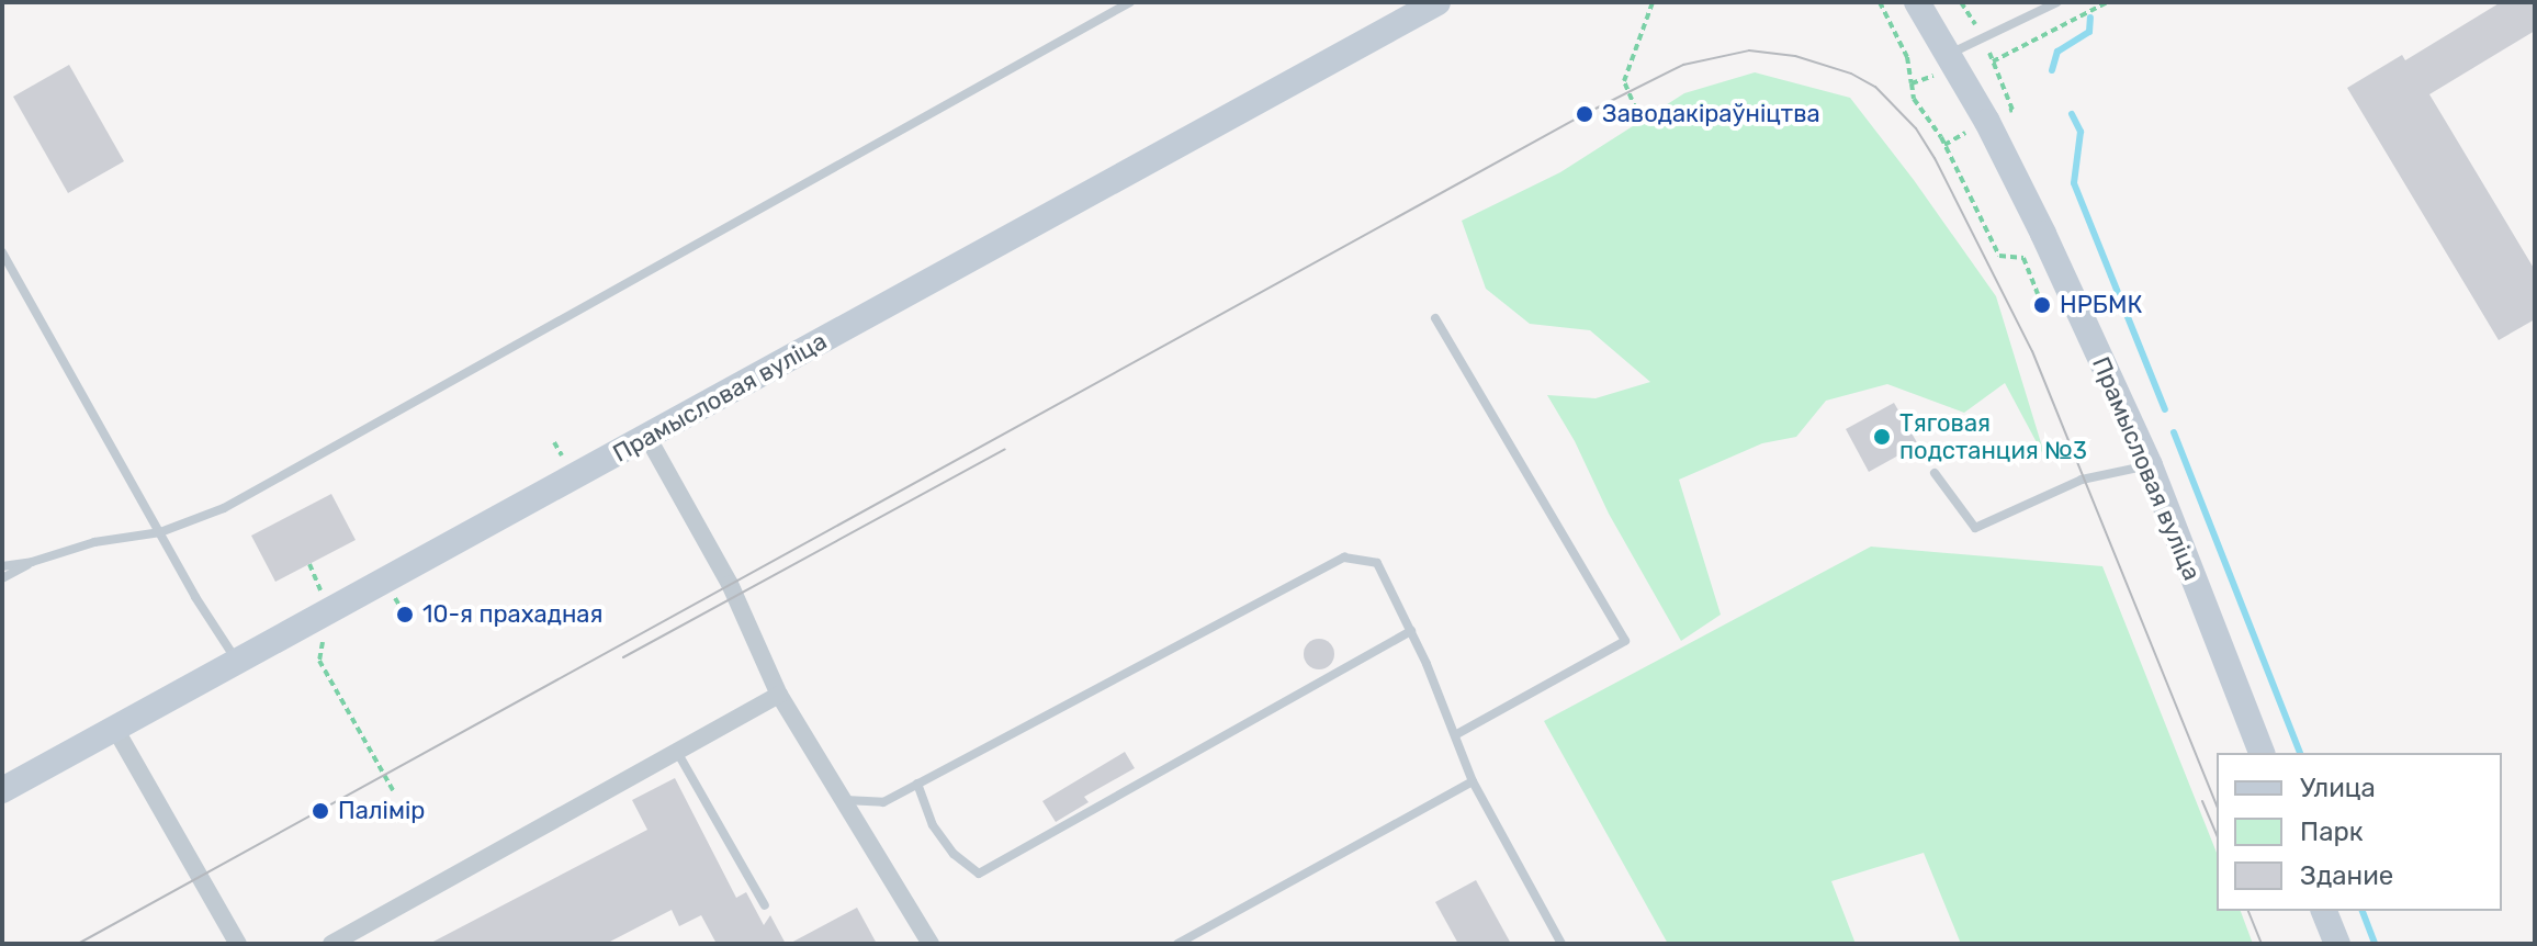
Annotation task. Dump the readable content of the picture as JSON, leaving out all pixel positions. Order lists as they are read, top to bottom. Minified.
{"streets":{"main road":["Прамысловая вуліца"]},"places":["Заводакіраўніцтва","НРБМК","Тяговая подстанция №3","10-я прахадная","Палімір"],"legend":["Улица","Парк","Здание"]}
